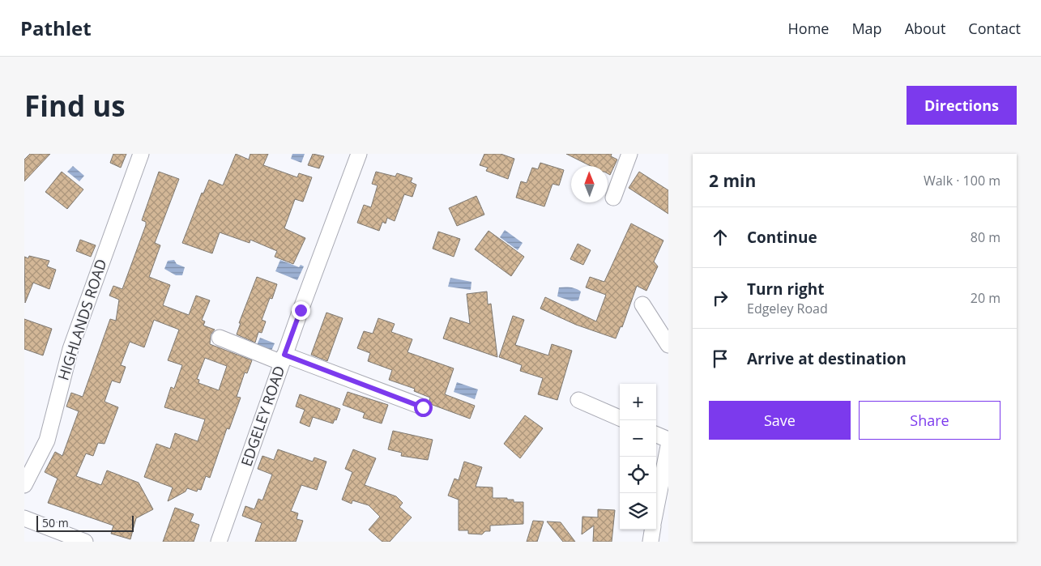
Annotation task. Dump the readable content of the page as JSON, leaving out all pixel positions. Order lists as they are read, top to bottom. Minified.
{"streets":{"street":["HIGHLANDS ROAD","EDGELEY ROAD"]},"scale_bar":"50 m","north":"top","page":{"header":"Pathlet","nav":["Home","Map","About","Contact"],"buttons":["Directions",["Save","Share"]],"title":"Find us","heading":["2 min","Walk · 100 m"],"list":[["Continue","80 m"],["Turn right","Edgeley Road","20 m"],"Arrive at destination"],"map_buttons":["+","−"],"scale":"50 m"}}
